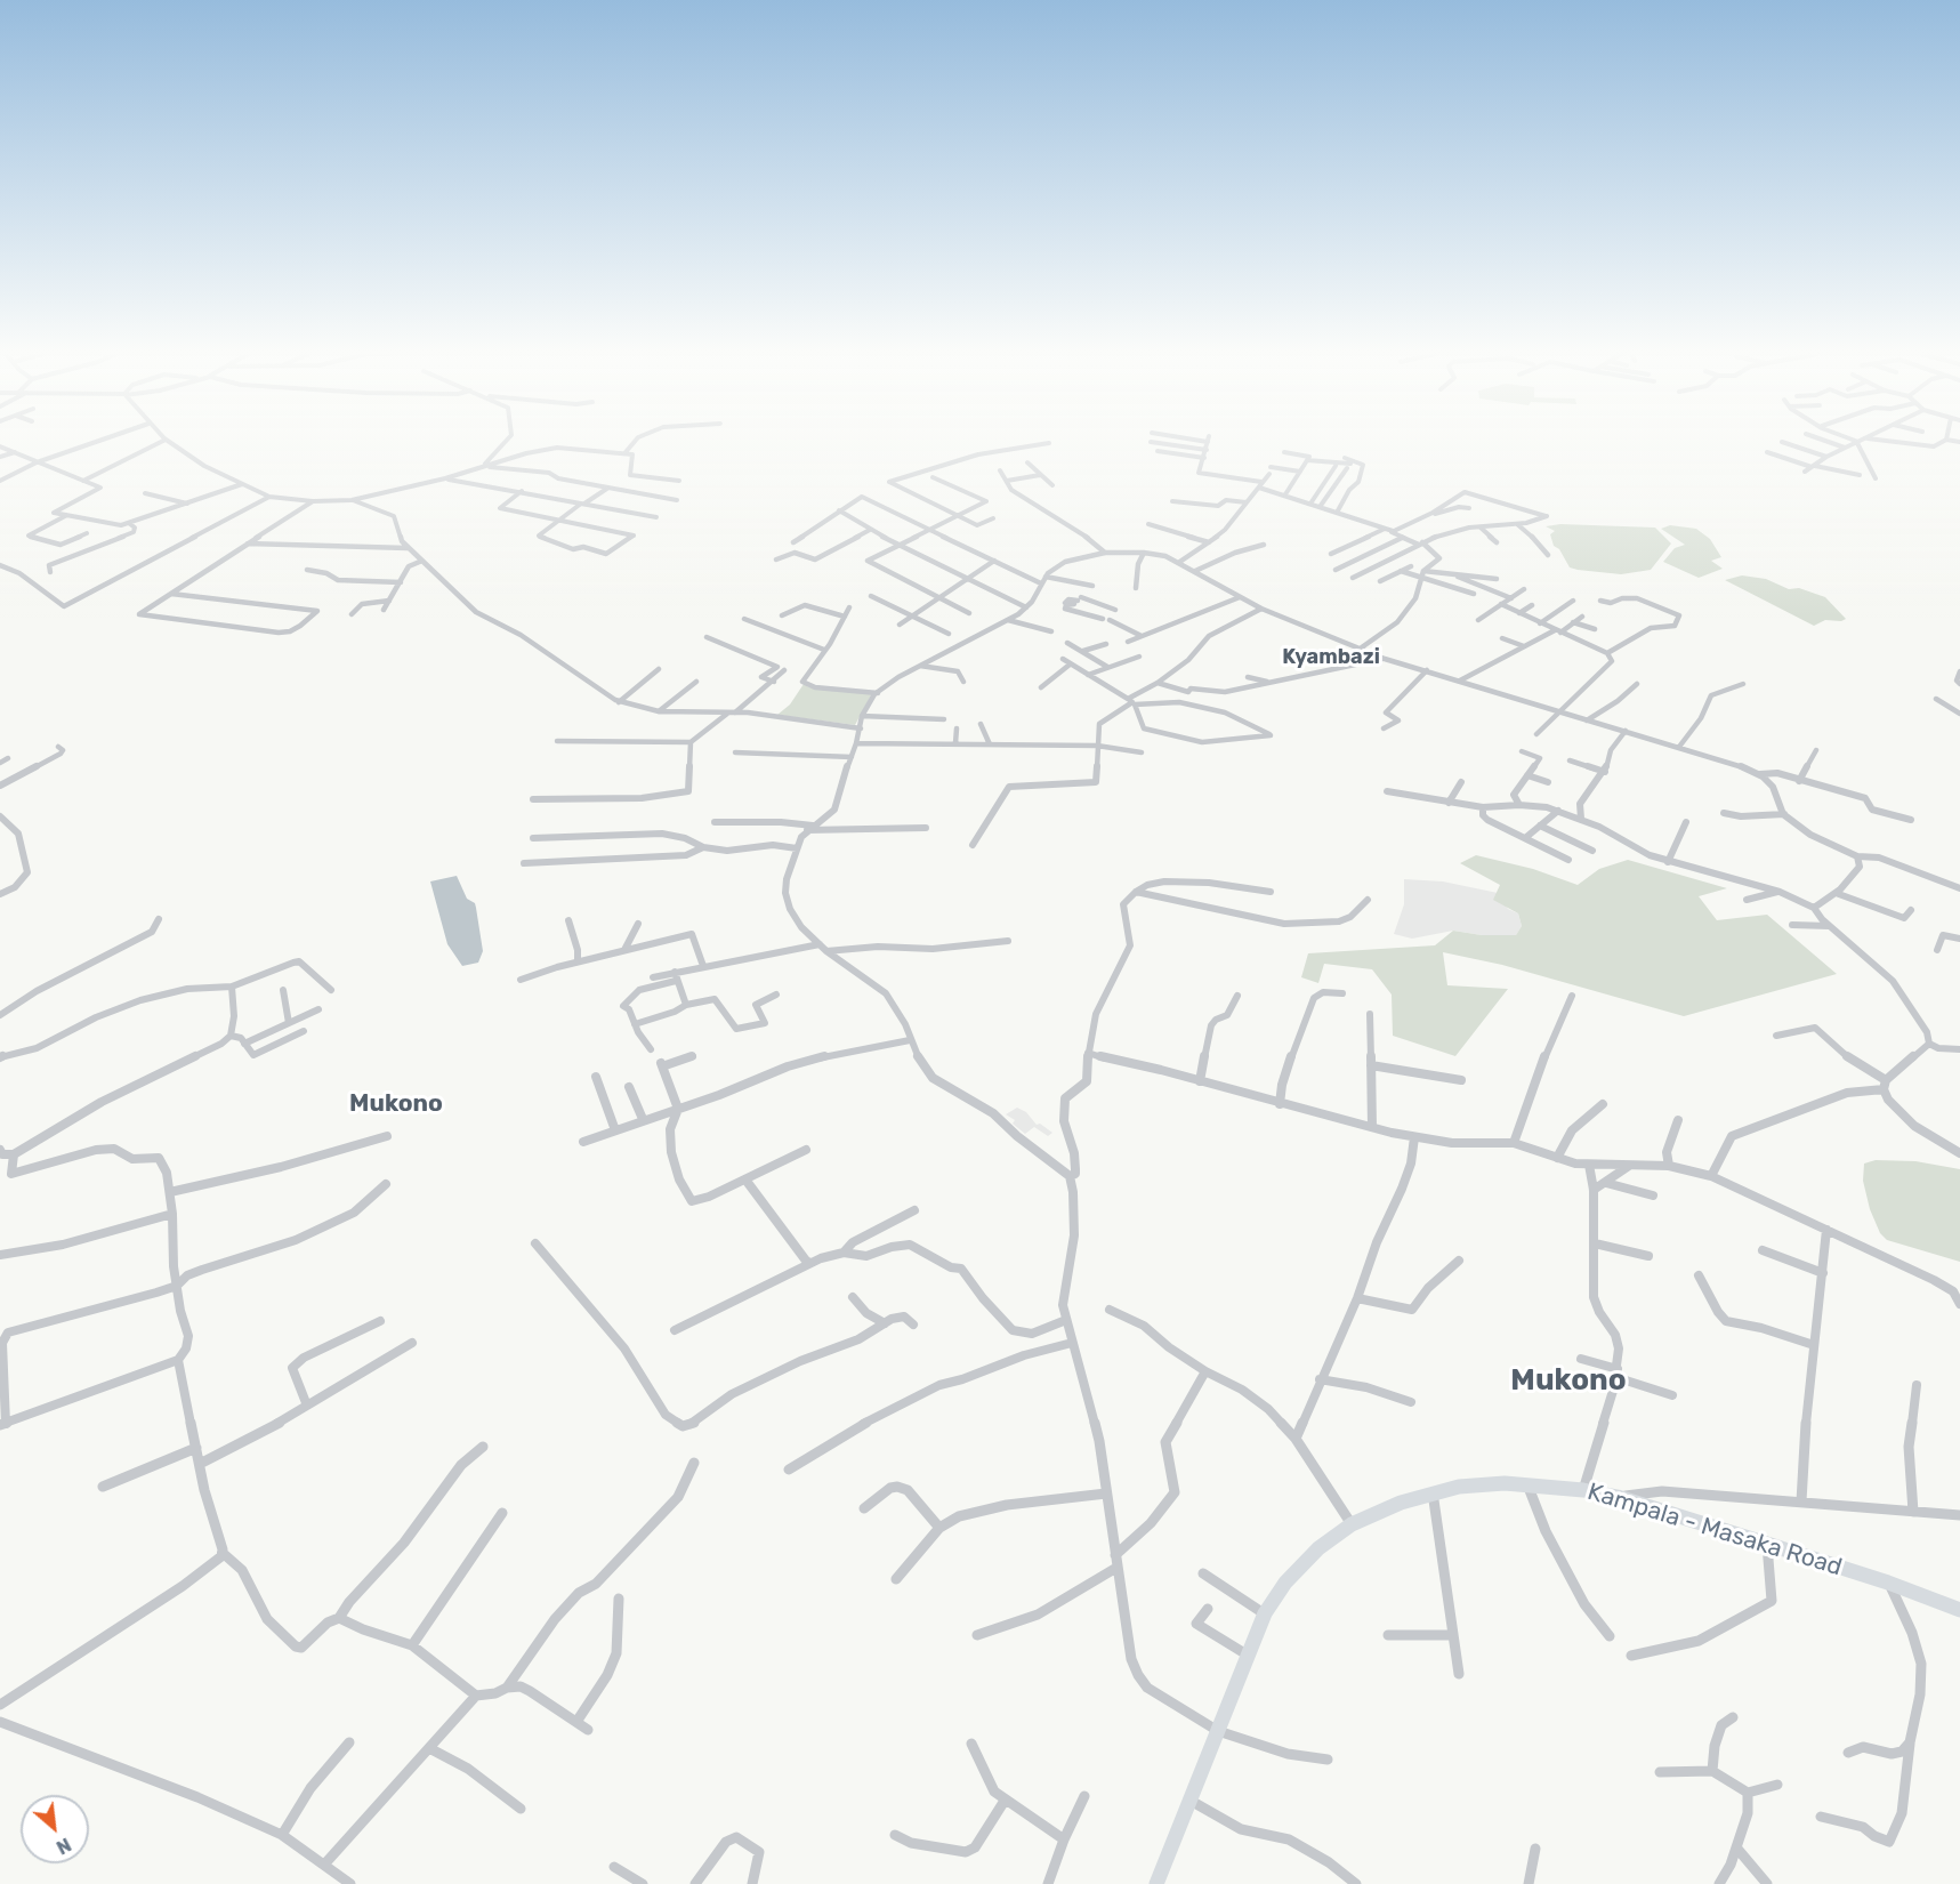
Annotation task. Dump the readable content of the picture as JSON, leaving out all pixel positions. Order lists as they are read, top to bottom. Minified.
{"streets":{"main road":["Kampala - Masaka Road"]},"districts":["Kyambazi","Mukono","Mukono"],"north":"bottom right"}
